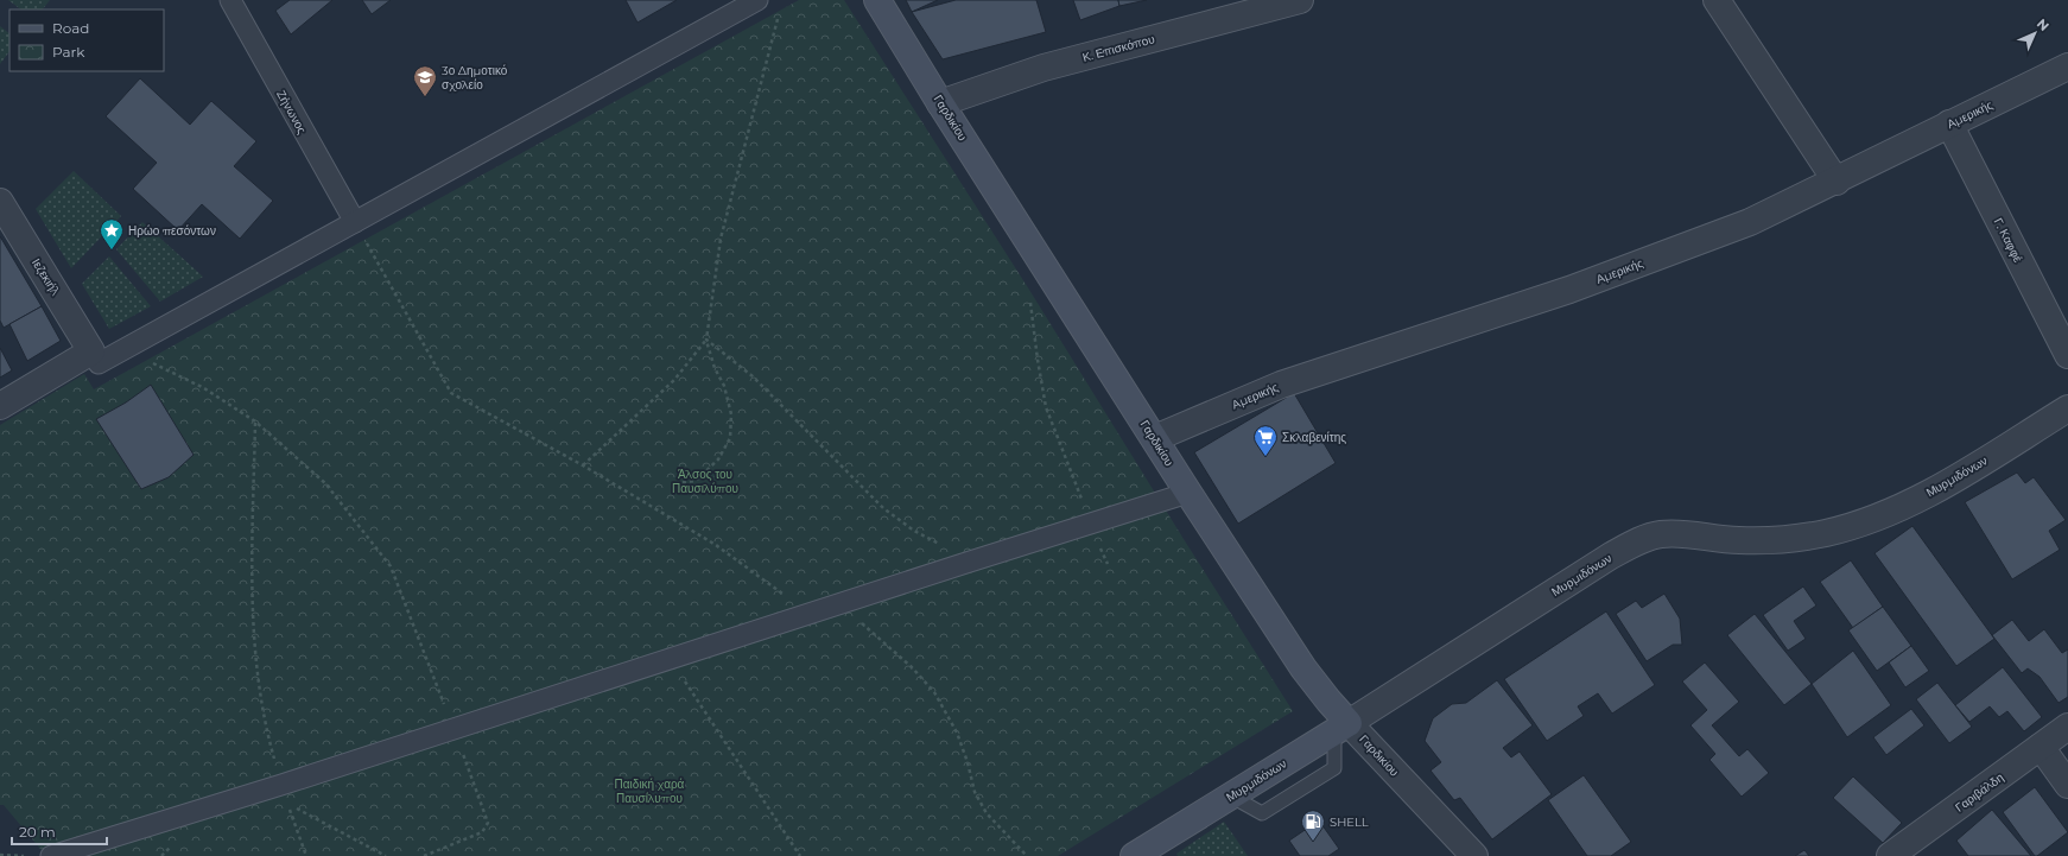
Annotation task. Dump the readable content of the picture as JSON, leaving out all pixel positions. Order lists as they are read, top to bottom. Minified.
{"streets":{"main road":["Γαρδικίου","Μυρμιδόνων"],"street":["Κ. Επισκόπου","Ζήνωνος","Αμερικής","Γ. Καφφέ","Ιεζεκιήλ","Γαριβάλδη"]},"crossings":[["Κ. Επισκόπου","Γαρδικίου"],["Αμερικής","Γαρδικίου"],["Αμερικής","Γ. Καφφέ"],["Γαρδικίου","Μυρμιδόνων"]],"parks":["Άλσος του Παυσιλύπου","Παιδική χαρά Παυσίλυπου"],"places":{"school or university":["3ο Δημοτικό σχολείο"],"place":["Ηρώο πεσόντων"],"supermarket":["Σκλαβενίτης"],"fuel station":["SHELL"]},"legend":["Road","Park"],"scale_bar":"20 m","north":"top right"}
